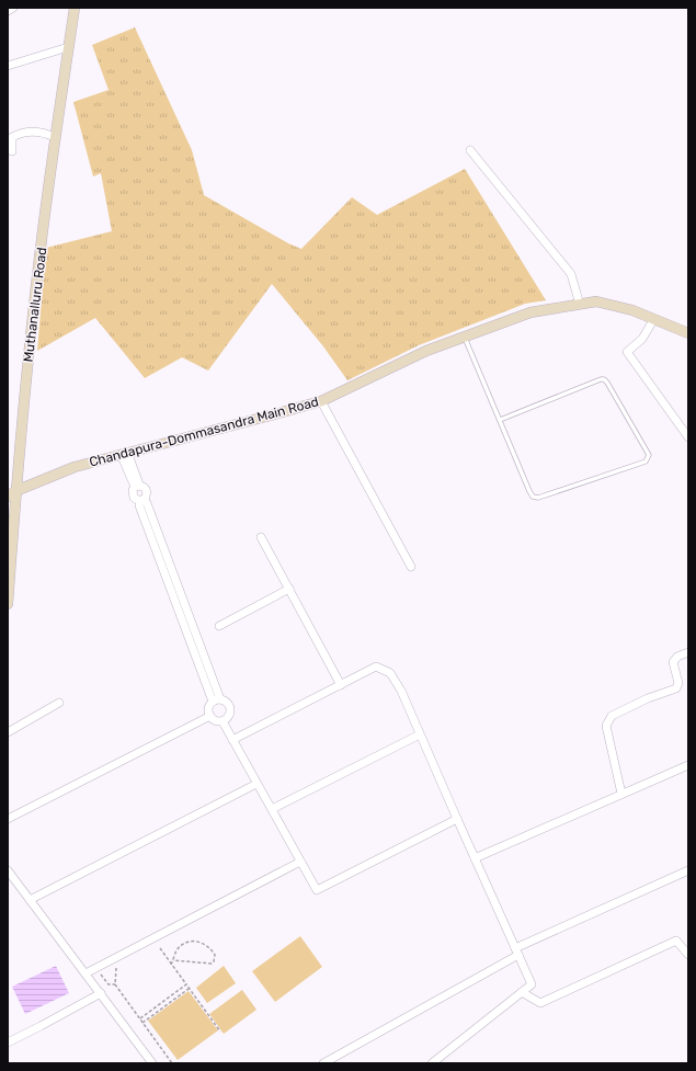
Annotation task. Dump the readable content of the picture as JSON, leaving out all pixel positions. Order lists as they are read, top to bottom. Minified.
{"streets":{"main road":["Muthanalluru Road","Chandapura-Dommasandra Main Road"]},"crossings":[["Muthanalluru Road","Chandapura-Dommasandra Main Road"]]}
